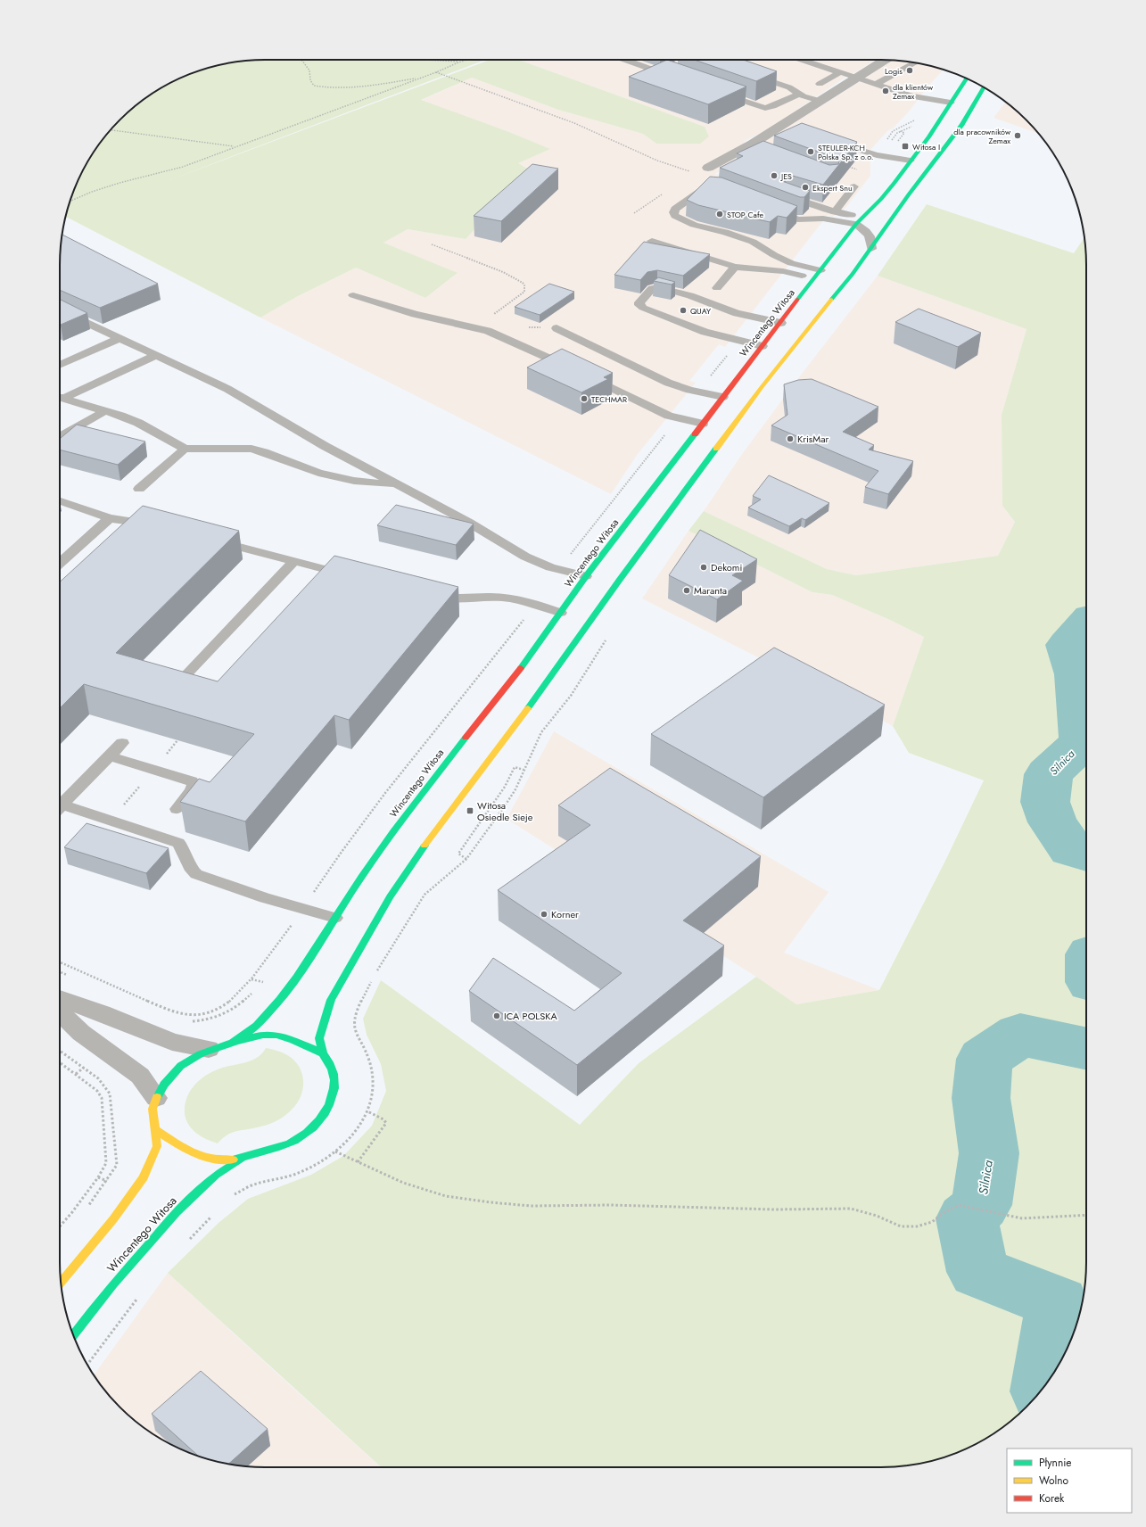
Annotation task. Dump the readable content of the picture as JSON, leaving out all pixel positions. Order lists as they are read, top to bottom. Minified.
{"streets":{"main road":["Wincentego Witosa"]},"water":["Silnica"],"places":{"other":["Logis","dla klientów Zemax","dla pracowników Zemax","STEULER-KCH Polska Sp. z o.o.","JES","Ekspert Snu","STOP Cafe","QUAY","TECHMAR","KrisMar","Dekomi","Maranta","Korner","ICA POLSKA"],"transit":["Witosa I","Witosa Osiedle Sieje"]},"legend":["Płynnie","Wolno","Korek"]}
